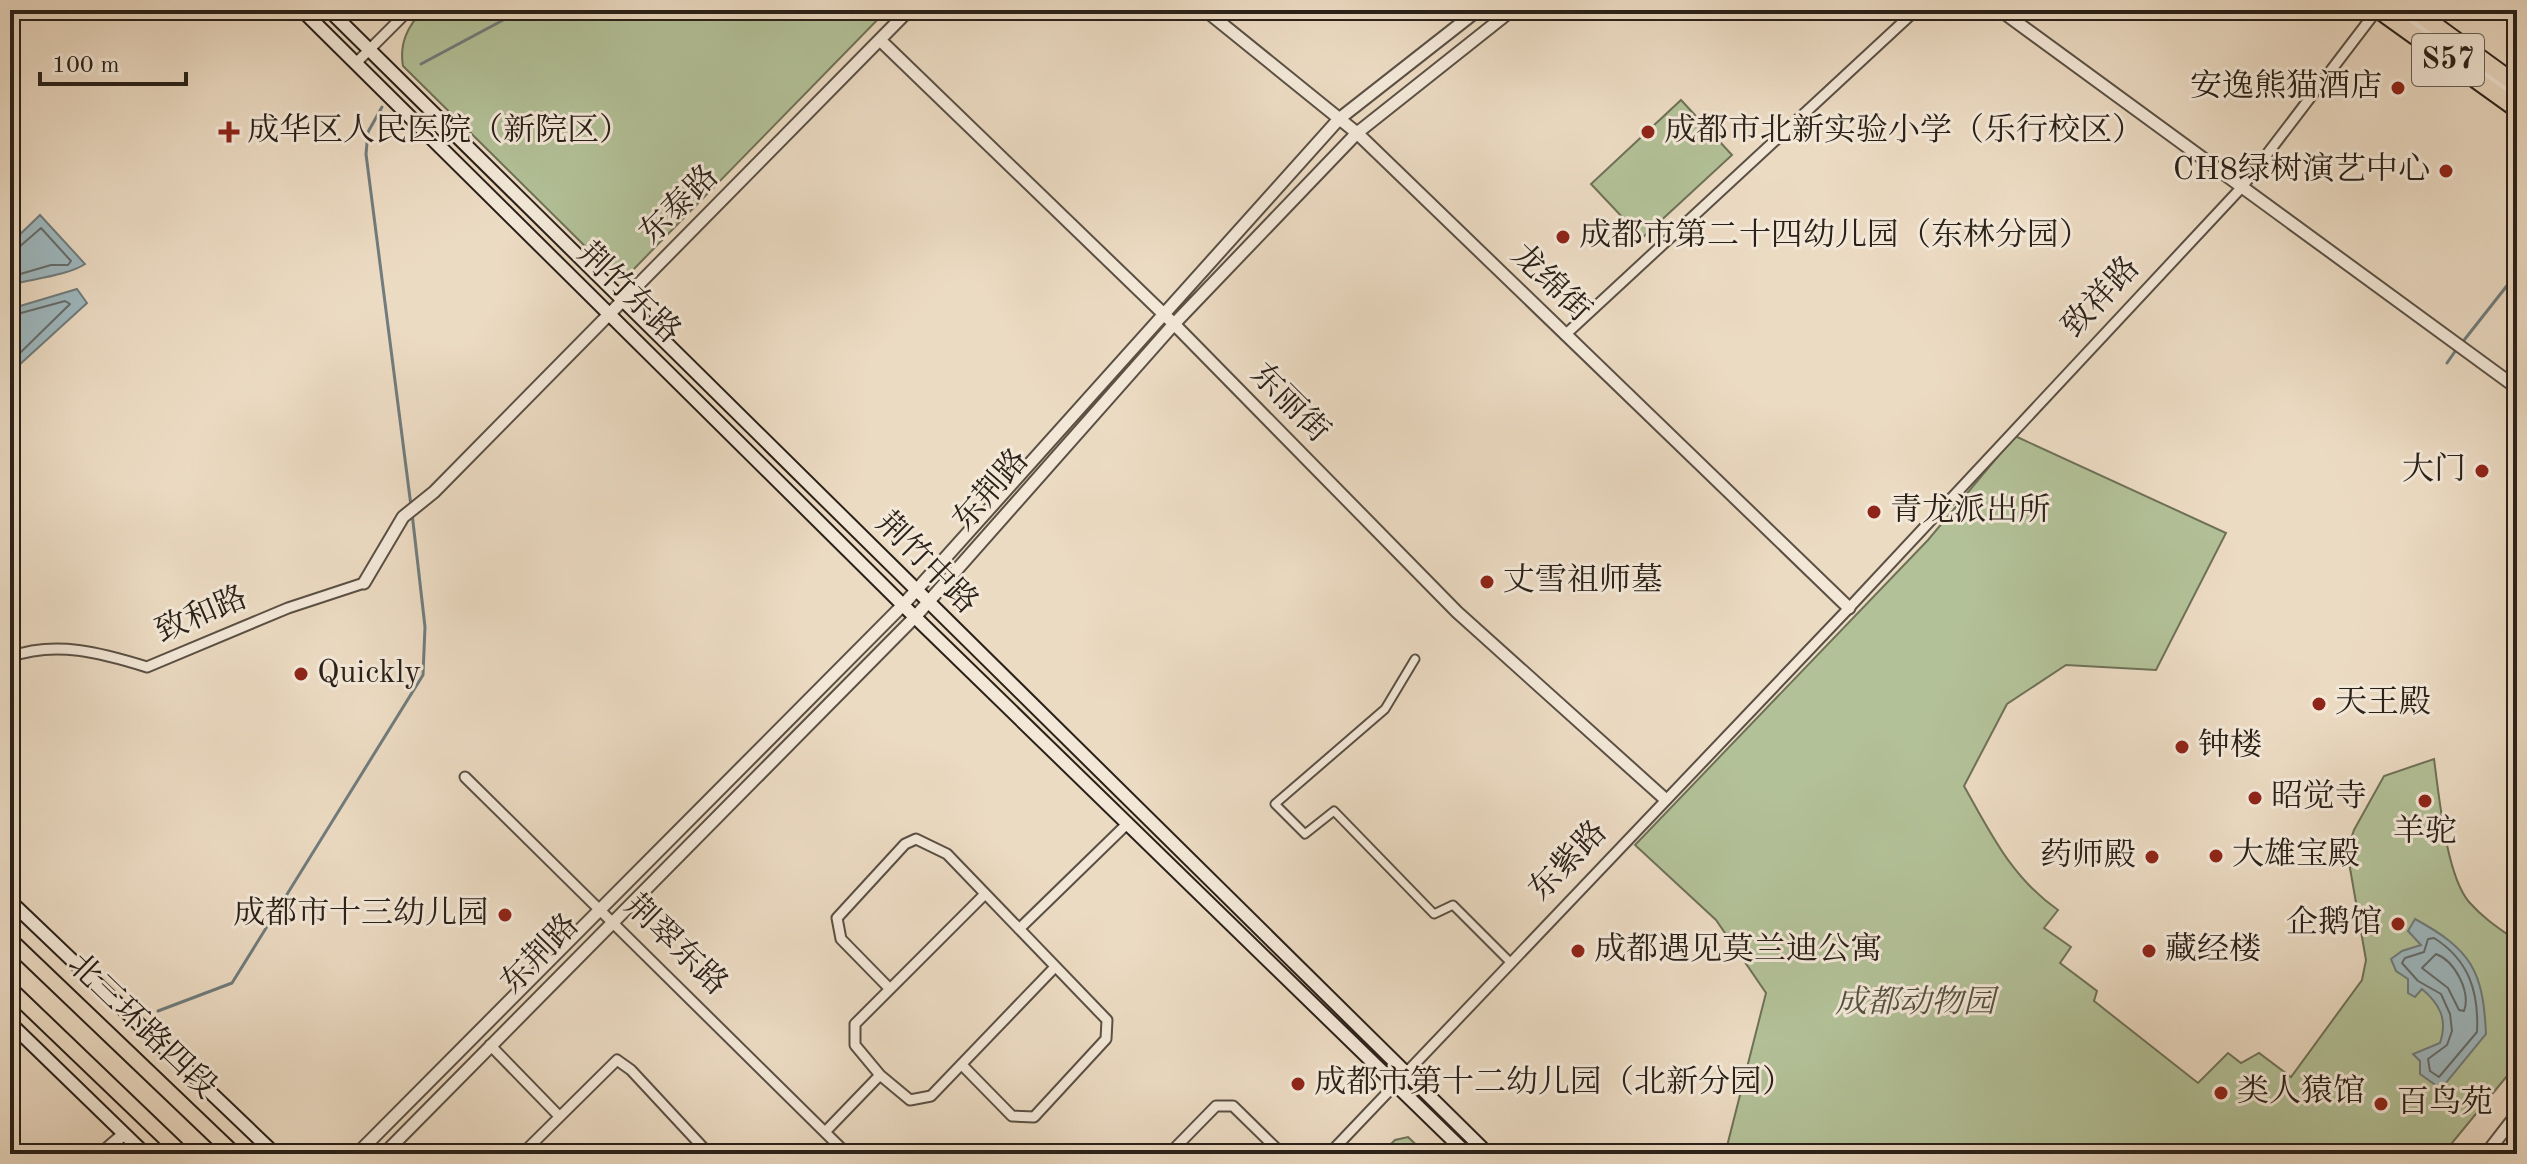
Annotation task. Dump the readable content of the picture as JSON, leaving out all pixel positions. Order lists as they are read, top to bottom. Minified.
{"streets":{"highway":["S57","北三环路四段"],"main road":["荆竹东路","荆竹中路"],"street":["东泰路","龙绵街","致祥路","东丽街","东荆路","致和路","东紫路","荆翠东路"]},"crossings":[["S57","致祥路"],["东泰路","荆竹东路"],["东泰路","东丽街"],["东泰路","荆竹中路"],["东泰路","致和路"],["龙绵街","致祥路"],["龙绵街","东荆路"],["龙绵街","东紫路"],["荆竹东路","东荆路"],["荆竹东路","荆竹中路"],["致祥路","东紫路"],["东丽街","东荆路"],["东丽街","东紫路"],["东荆路","荆竹中路"],["东荆路","荆翠东路"],["荆竹中路","东紫路"]],"parks":["成都动物园"],"places":{"other":["安逸熊猫酒店","成都市北新实验小学（乐行校区）","CH8绿树演艺中心","成都市第二十四幼儿园（东林分园）","大门","青龙派出所","丈雪祖师墓","Quickly","天王殿","钟楼","昭觉寺","羊驼","大雄宝殿","药师殿","成都市十三幼儿园","企鹅馆","成都遇见莫兰迪公寓","藏经楼","成都市第十二幼儿园（北新分园）","类人猿馆","百鸟苑"],"health":["成华区人民医院（新院区）"]},"scale_bar":"100 m"}
